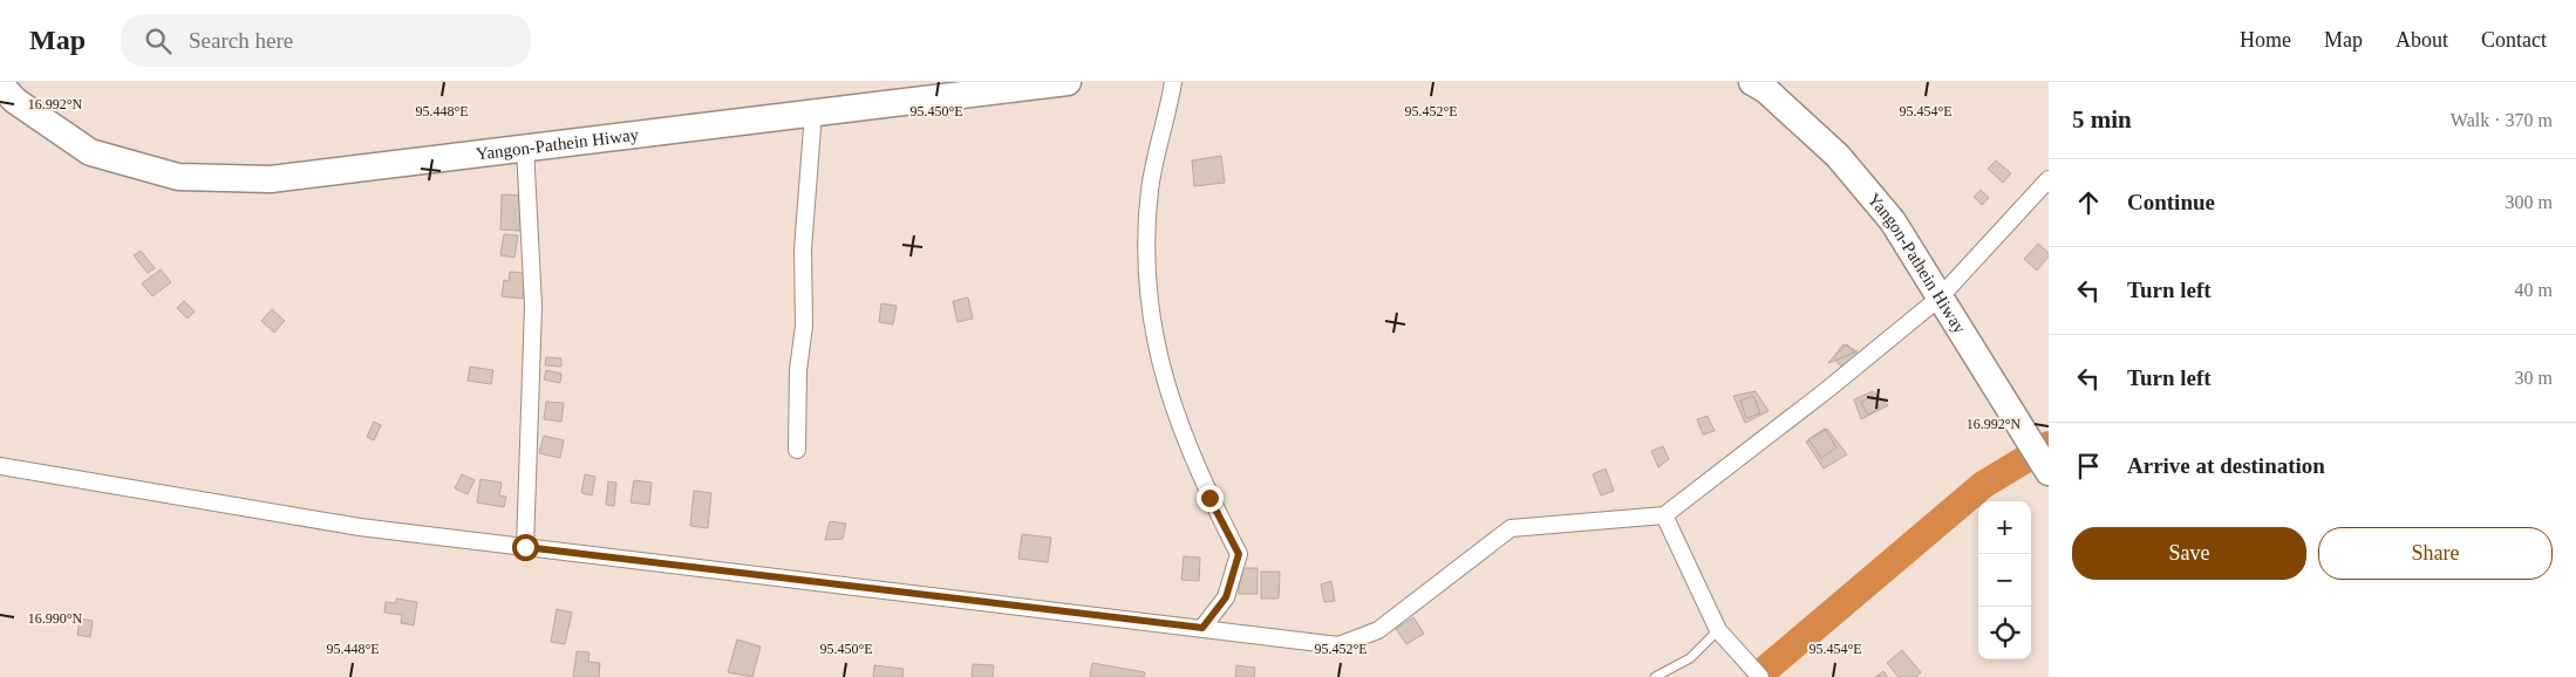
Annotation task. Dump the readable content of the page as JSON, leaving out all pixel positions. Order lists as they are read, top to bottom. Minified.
{"streets":{"highway":["Yangon-Pathein Hiway"]},"page":{"header":"Map","search":"Search here","nav":["Home","Map","About","Contact"],"heading":["5 min","Walk · 370 m"],"list":[["Continue","300 m"],["Turn left","40 m"],["Turn left","30 m"],"Arrive at destination"],"map_buttons":["+","−"],"buttons":["Save","Share"]},"coordinates":["16.992°N","95.448°E","95.450°E","95.452°E","95.454°E","16.990°N"]}
